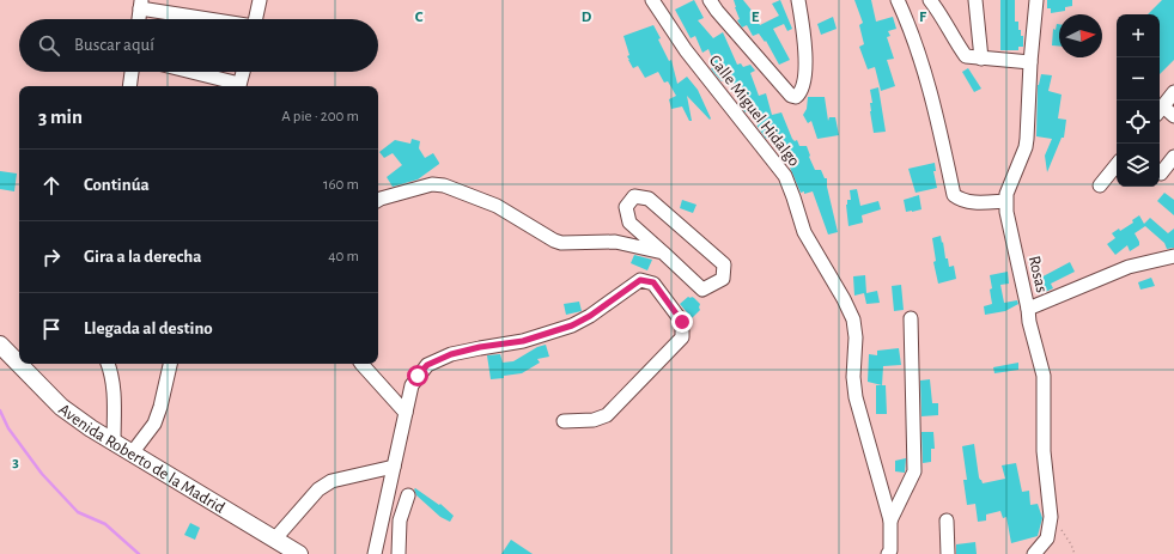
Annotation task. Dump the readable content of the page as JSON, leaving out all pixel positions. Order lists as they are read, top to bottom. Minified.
{"streets":{"main road":["Avenida Roberto de la Madrid"],"street":["Calle Miguel Hidalgo","Rosas"]},"north":"right","page":{"map_buttons":["+","−"],"search":"Buscar aquí","heading":["3 min","A pie · 200 m"],"list":[["Continúa","160 m"],["Gira a la derecha","40 m"],"Llegada al destino"]},"grid":{"columns":["C","D","E","F"],"rows":["3"]}}
